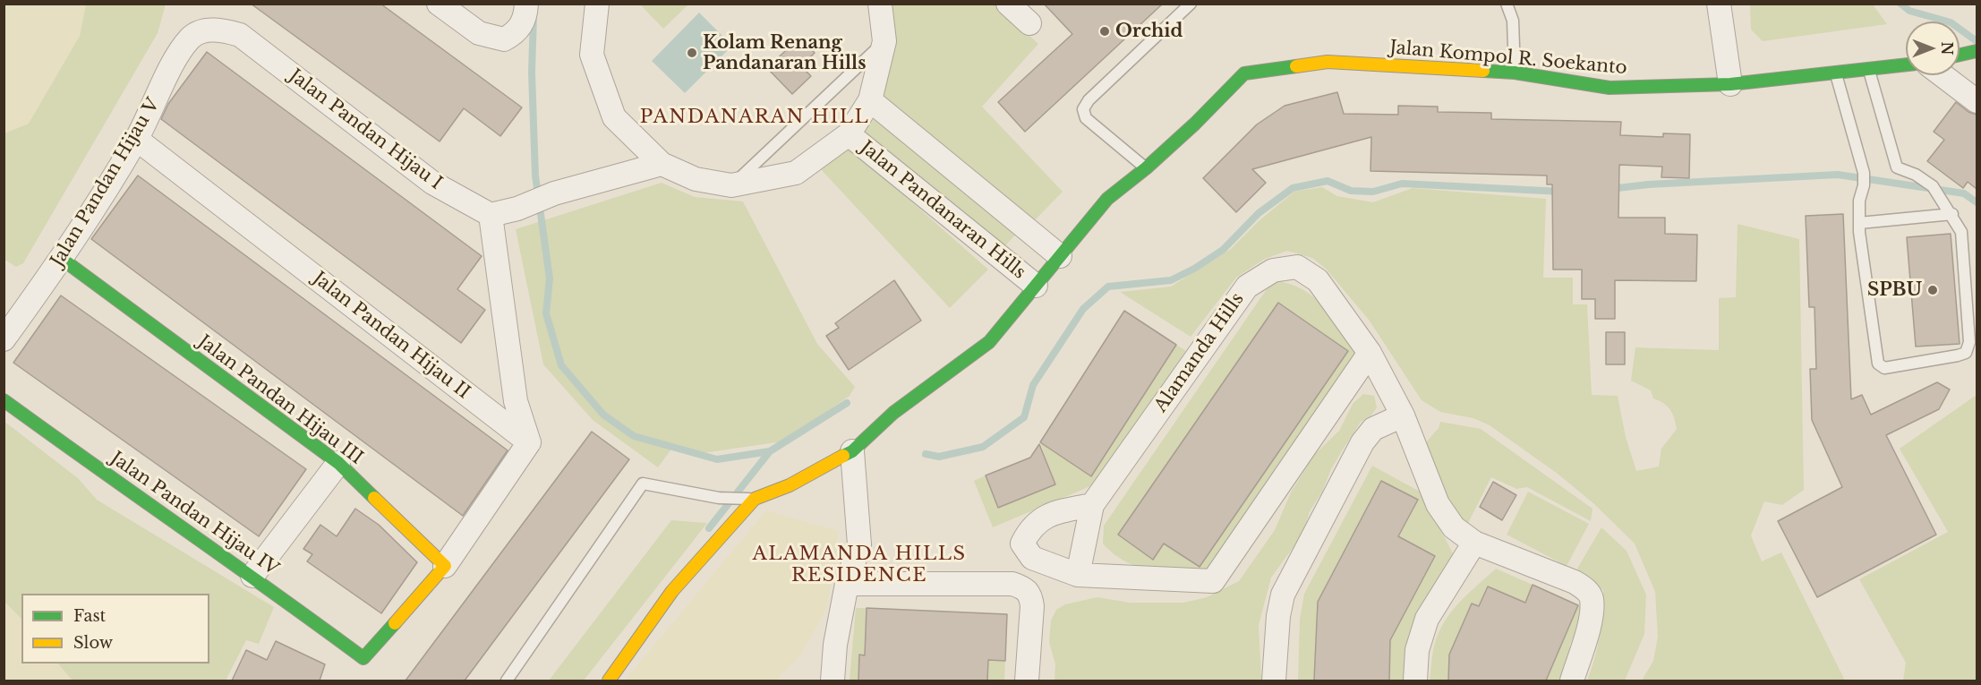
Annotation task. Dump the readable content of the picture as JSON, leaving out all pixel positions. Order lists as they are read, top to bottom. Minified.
{"streets":{"main road":["Jalan Kompol R. Soekanto","Jalan Pandan Hijau III","Jalan Pandan Hijau IV"],"street":["Jalan Pandan Hijau I","Jalan Pandan Hijau V","Jalan Pandanaran Hills","Jalan Pandan Hijau II","Alamanda Hills"]},"crossings":[["Jalan Kompol R. Soekanto","Jalan Pandanaran Hills"],["Jalan Pandan Hijau I","Jalan Pandan Hijau V"],["Jalan Pandan Hijau V","Jalan Pandan Hijau II"],["Jalan Pandan Hijau V","Jalan Pandan Hijau III"],["Jalan Pandan Hijau III","Jalan Pandan Hijau IV"]],"districts":["PANDANARAN HILL","ALAMANDA HILLS RESIDENCE"],"places":["Orchid","Kolam Renang Pandanaran Hills","SPBU"],"legend":["Fast","Slow"],"north":"right"}
